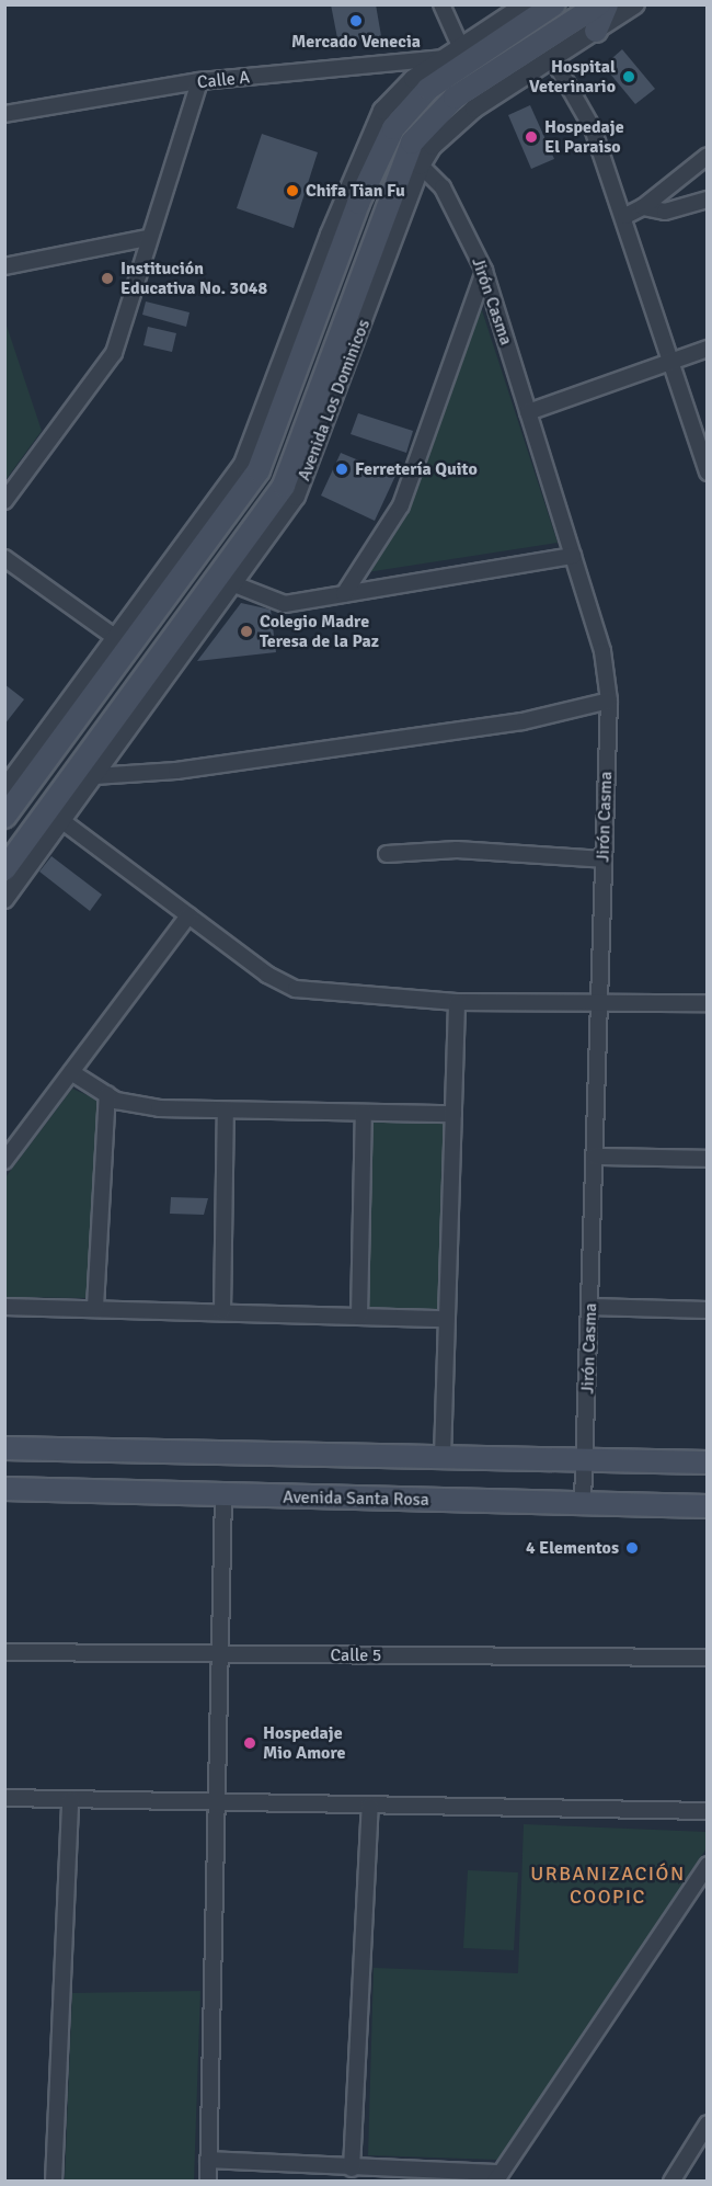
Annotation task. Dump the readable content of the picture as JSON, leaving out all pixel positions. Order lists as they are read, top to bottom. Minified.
{"streets":{"main road":["Avenida Los Dominicos","Avenida Santa Rosa"],"street":["Calle A","Jirón Casma","Calle 5"]},"crossings":[["Jirón Casma","Avenida Los Dominicos"],["Jirón Casma","Avenida Santa Rosa"]],"districts":["URBANIZACIÓN COOPIC"],"places":["Mercado Venecia","Hospital Veterinario","Hospedaje El Paraiso","Chifa Tian Fu","Institución Educativa No. 3048","Ferretería Quito","Colegio Madre Teresa de la Paz","4 Elementos","Hospedaje Mio Amore"]}
